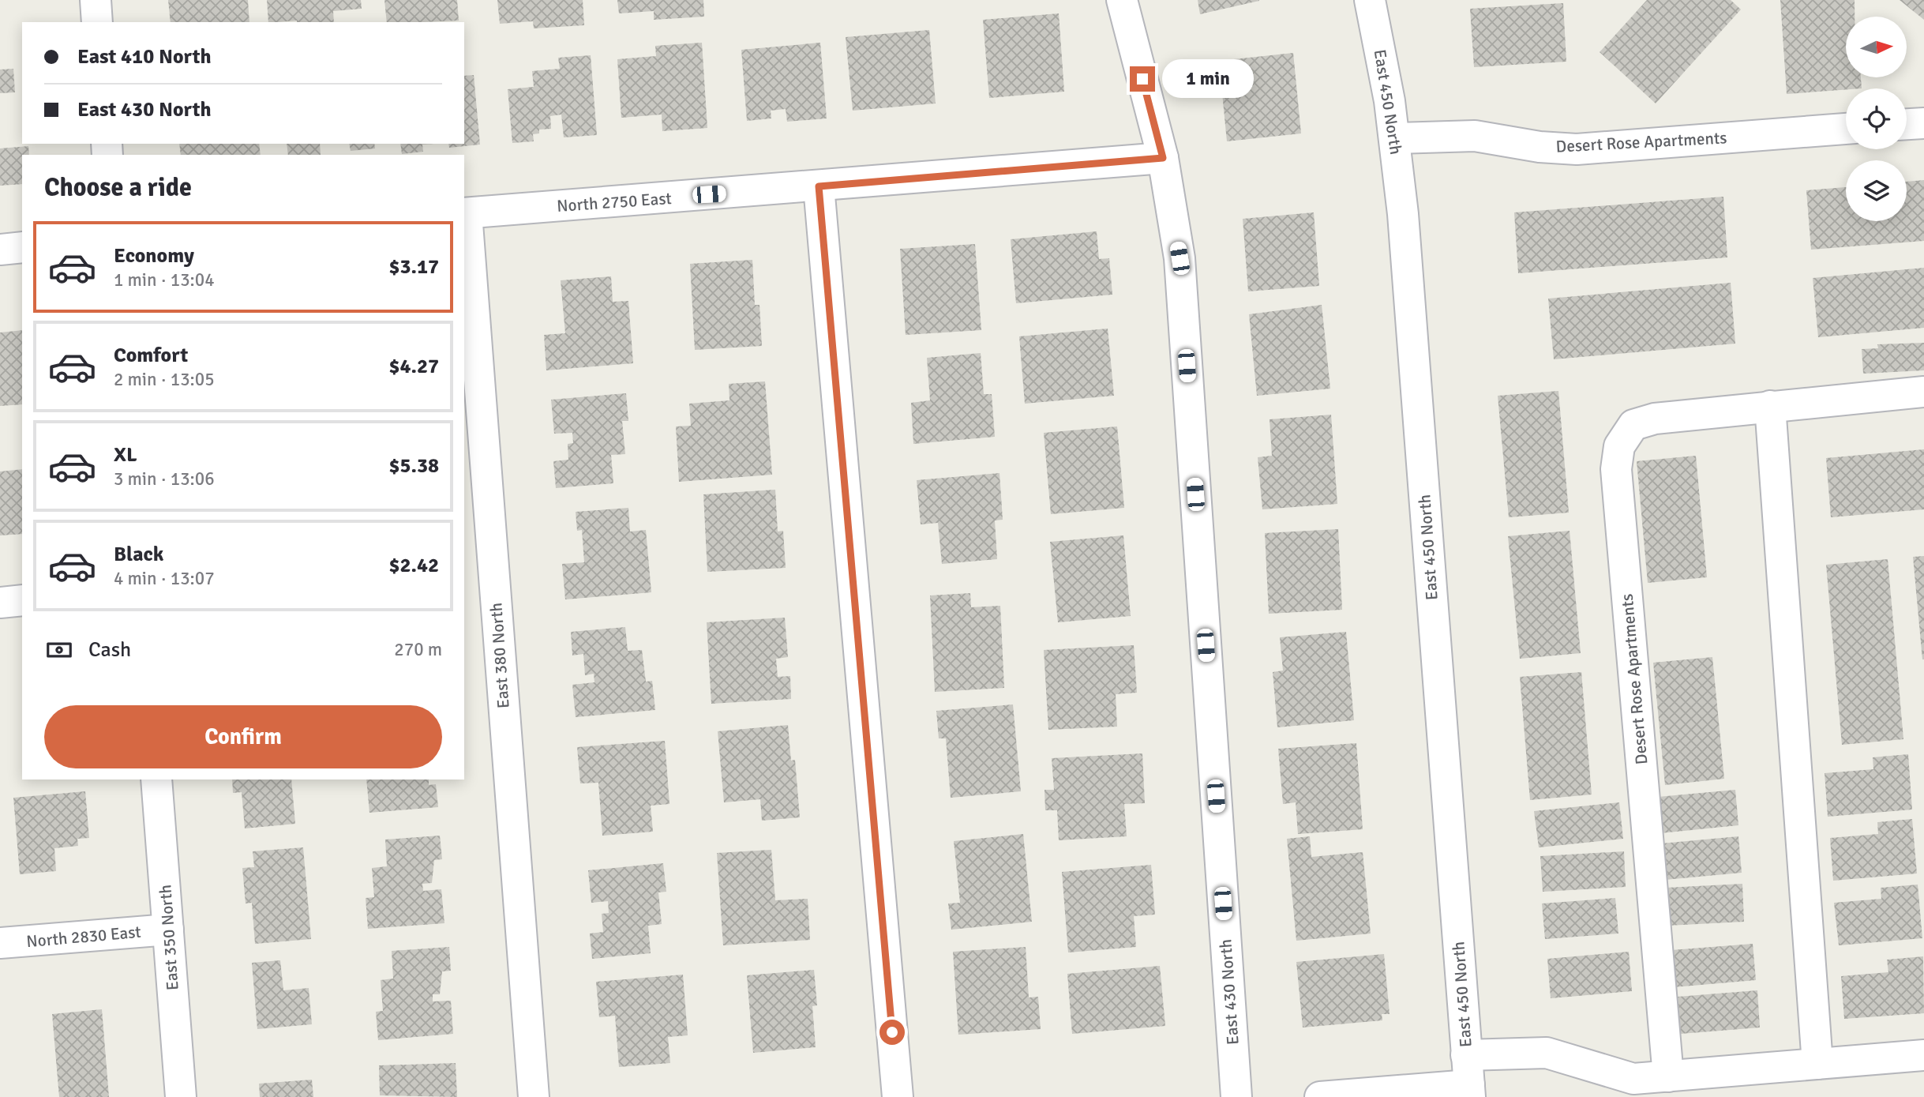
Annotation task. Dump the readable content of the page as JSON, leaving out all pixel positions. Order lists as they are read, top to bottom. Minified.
{"streets":{"street":["East 450 North","Desert Rose Apartments","North 2750 East","East 380 North","North 2830 East","East 350 North","East 430 North"]},"crossings":[["East 450 North","Desert Rose Apartments"],["North 2750 East","East 380 North"],["North 2750 East","East 430 North"],["North 2830 East","East 350 North"]],"north":"right","page":{"banner":["East 410 North","East 430 North"],"bubble":"1 min","heading":"Choose a ride","list":[{"name":"Economy","note":"1 min · 13:04","value":"$3.17"},{"name":"Comfort","note":"2 min · 13:05","value":"$4.27"},{"name":"XL","note":"3 min · 13:06","value":"$5.38"},{"name":"Black","note":"4 min · 13:07","value":"$2.42"}],"pay":["Cash","270 m"],"buttons":"Confirm"}}
